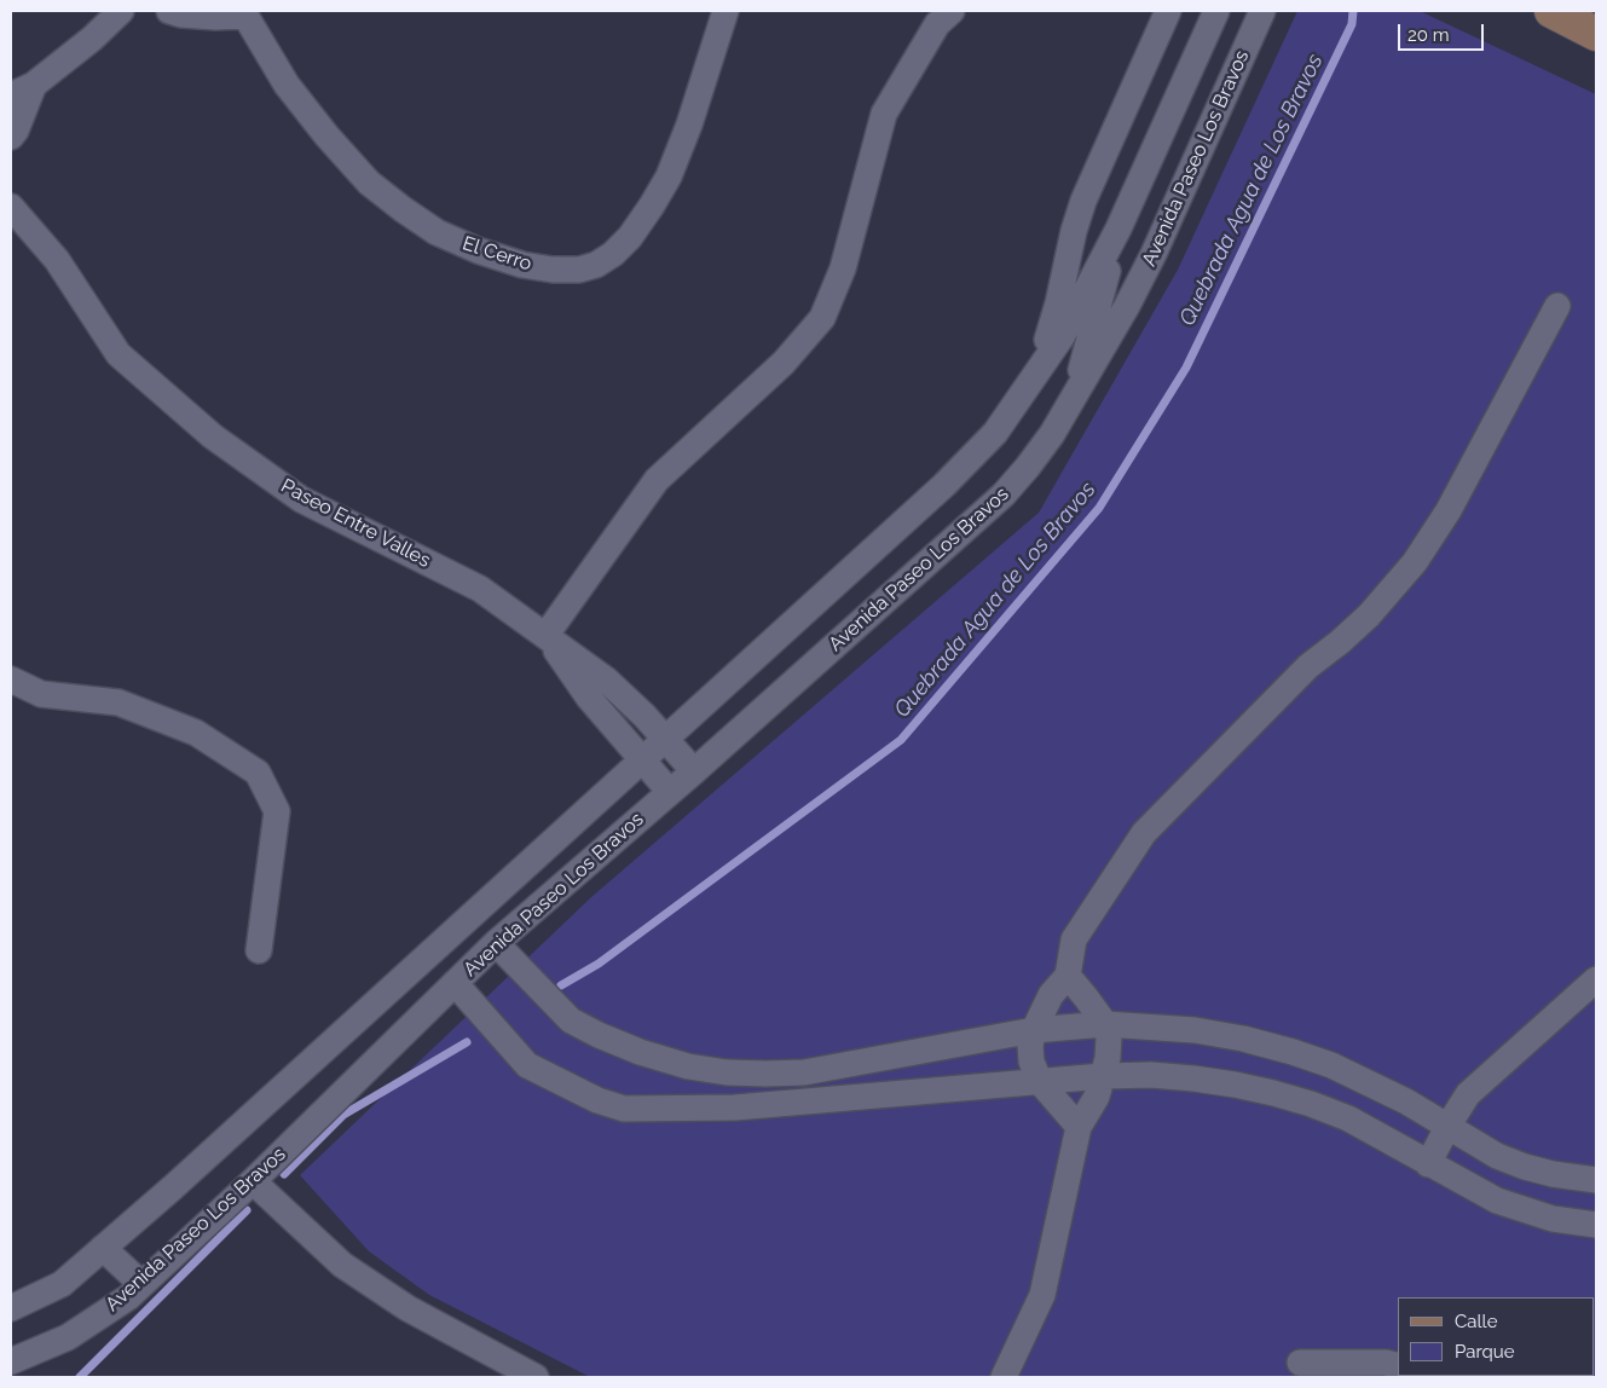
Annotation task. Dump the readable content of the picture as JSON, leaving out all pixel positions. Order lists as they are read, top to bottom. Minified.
{"streets":{"street":["Avenida Paseo Los Bravos","El Cerro","Paseo Entre Valles"]},"crossings":[["Avenida Paseo Los Bravos","Paseo Entre Valles"]],"water":["Quebrada Agua de Los Bravos"],"legend":["Calle","Parque"],"scale_bar":"20 m"}
